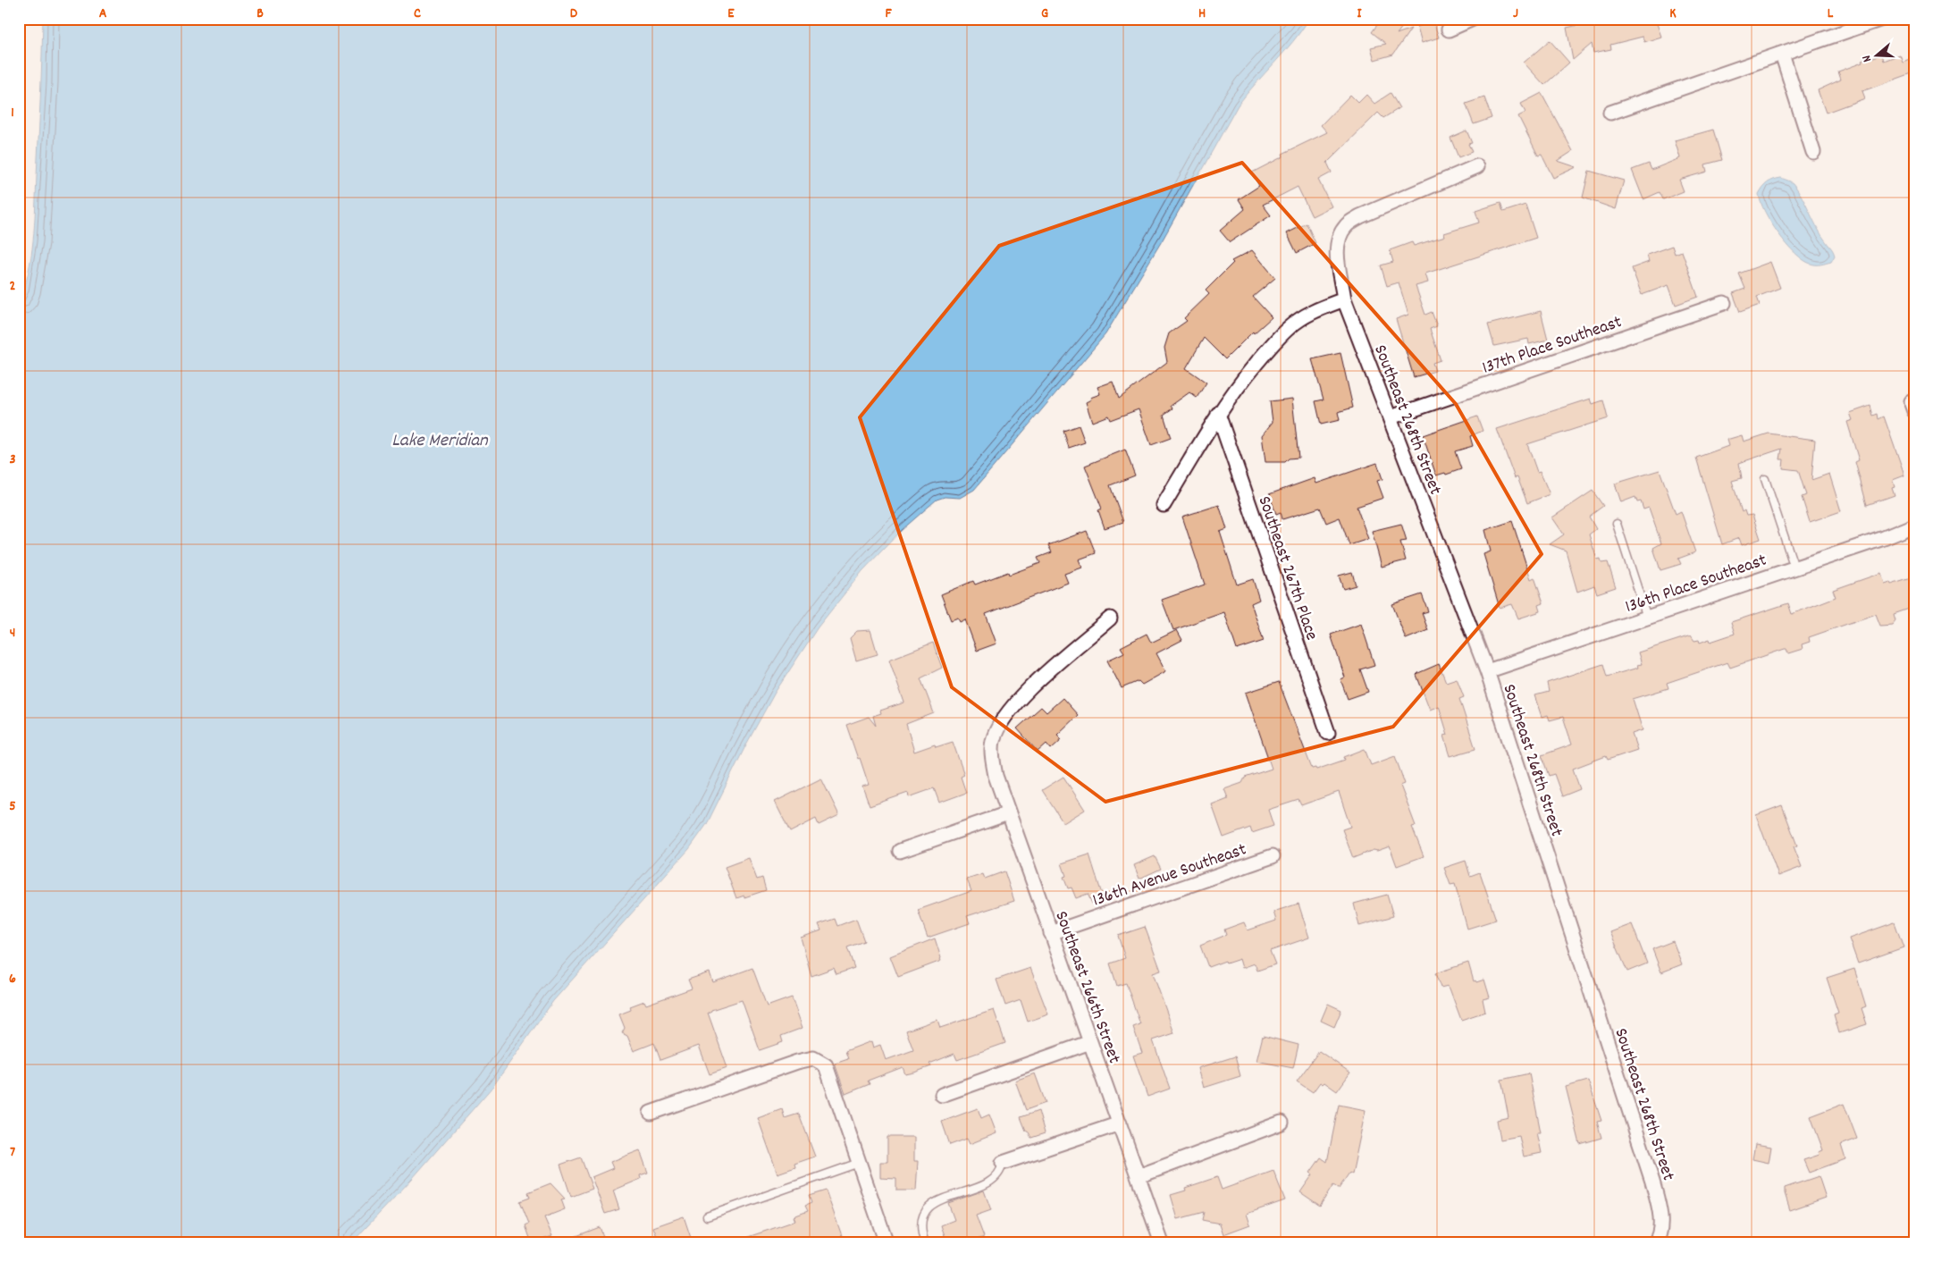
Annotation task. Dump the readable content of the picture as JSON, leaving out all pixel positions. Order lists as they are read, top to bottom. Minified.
{"streets":{"street":["137th Place Southeast","Southeast 268th Street","Southeast 267th Place","136th Place Southeast","136th Avenue Southeast","Southeast 266th Street"]},"crossings":[["137th Place Southeast","Southeast 268th Street"],["Southeast 268th Street","136th Place Southeast"],["136th Avenue Southeast","Southeast 266th Street"]],"water":["Lake Meridian"],"north":"left","grid":{"columns":["A","B","C","D","E","F","G","H","I","J","K","L"],"rows":["1","2","3","4","5","6","7"]}}
